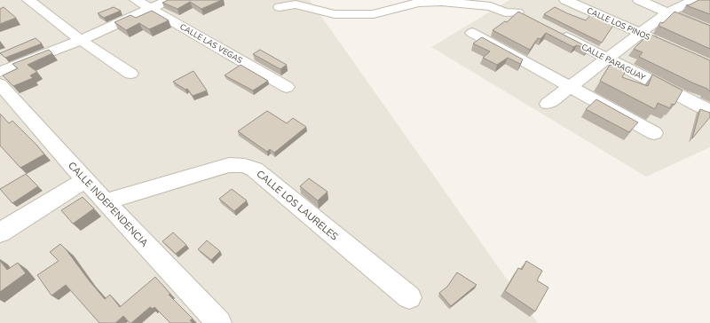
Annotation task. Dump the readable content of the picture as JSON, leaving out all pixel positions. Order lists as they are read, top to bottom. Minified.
{"streets":{"street":["CALLE LOS PINOS","CALLE LAS VEGAS","CALLE PARAGUAY","CALLE INDEPENDENCIA","CALLE LOS LAURELES"]},"crossings":[["CALLE INDEPENDENCIA","CALLE LOS LAURELES"]]}
